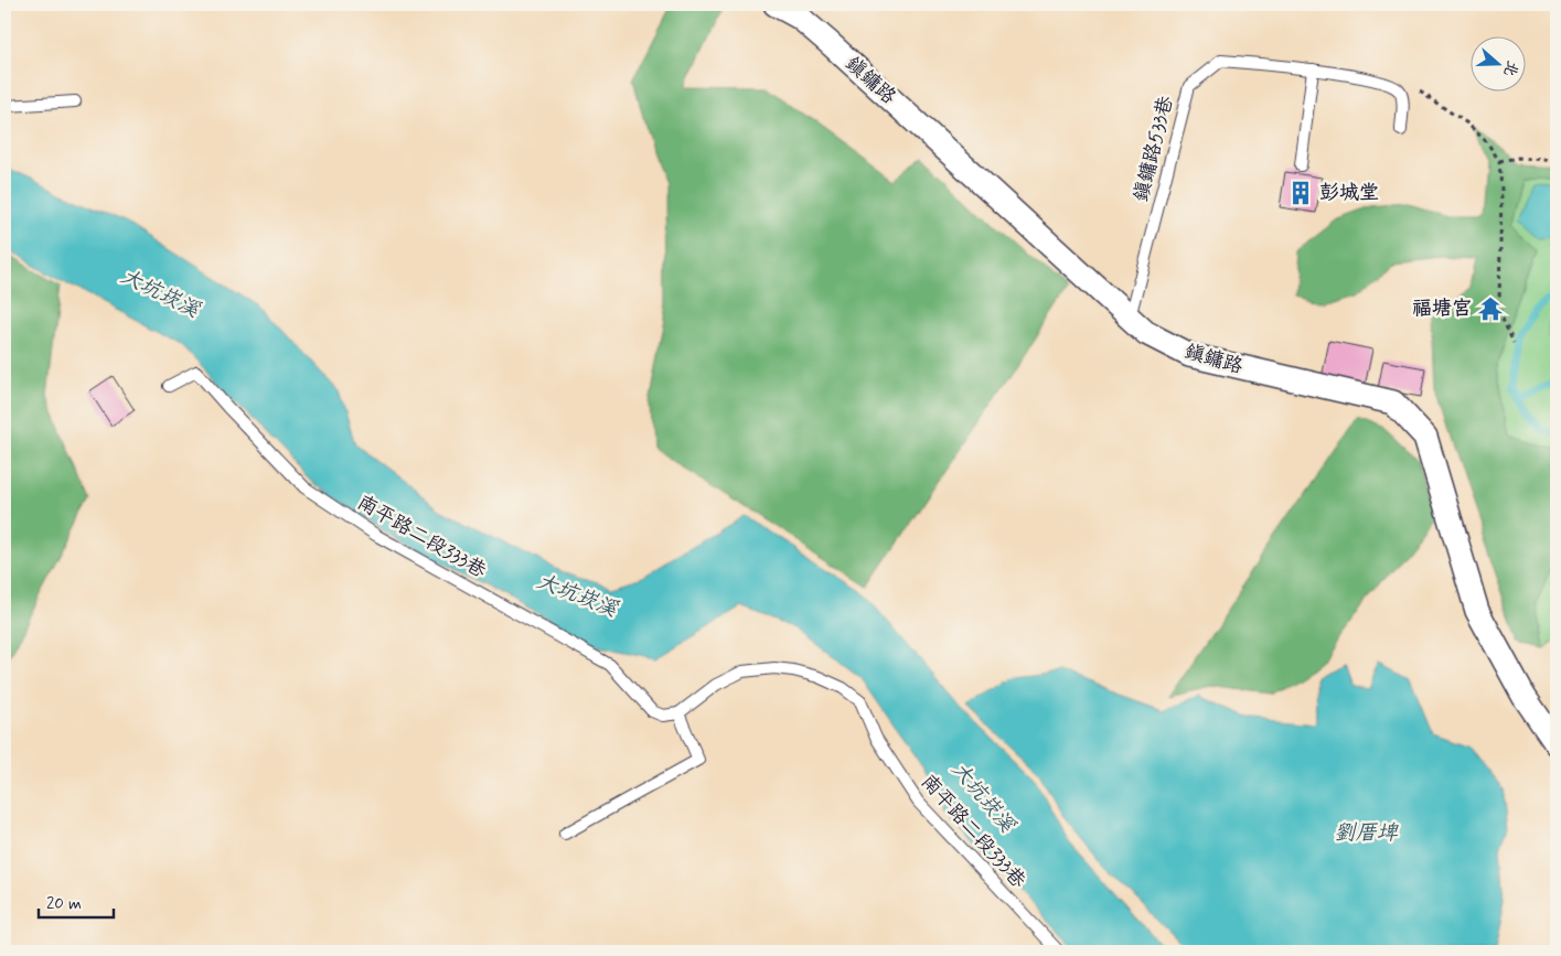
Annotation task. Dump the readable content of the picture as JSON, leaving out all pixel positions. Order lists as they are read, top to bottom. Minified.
{"streets":{"street":["鎮鏞路"],"lane":["鎮鏞路533巷","南平路二段333巷"]},"crossings":[["鎮鏞路","鎮鏞路533巷"]],"water":["大坑崁溪","劉厝埤"],"places":{"building":["彭城堂"],"temple":["福塘宮"]},"scale_bar":"20 m","north":"right"}
